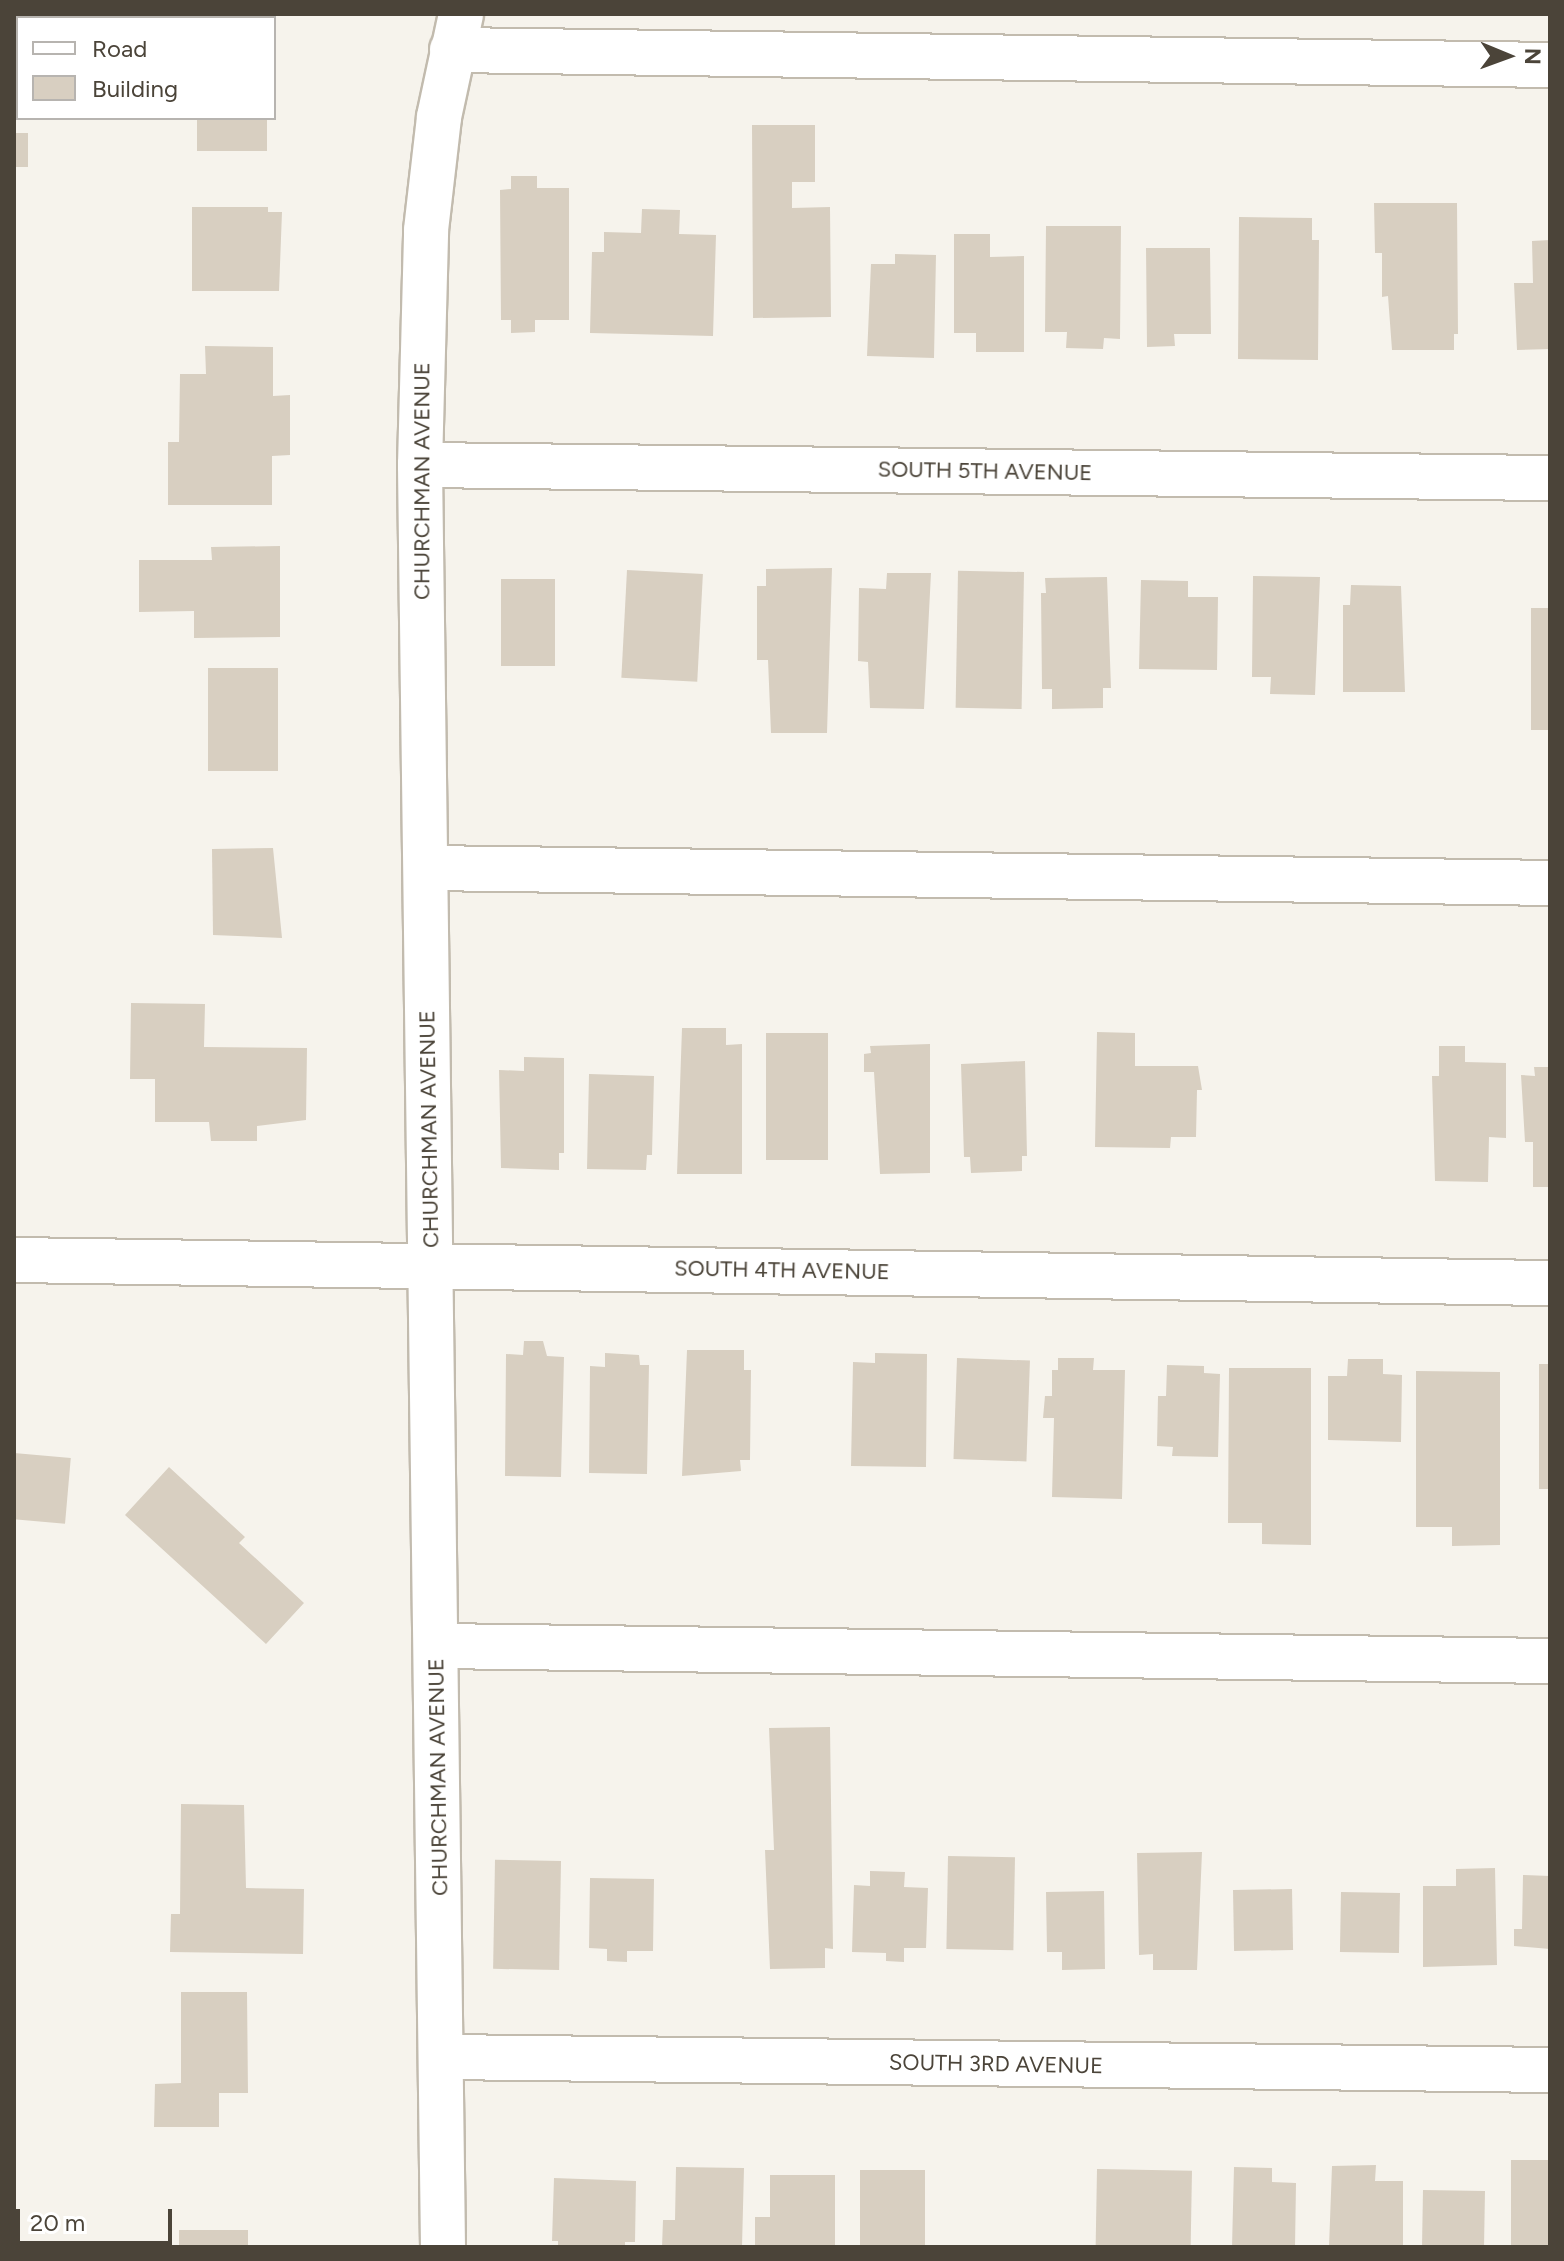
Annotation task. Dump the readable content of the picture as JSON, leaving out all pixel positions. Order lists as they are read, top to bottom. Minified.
{"streets":{"street":["SOUTH 5TH AVENUE","CHURCHMAN AVENUE","SOUTH 4TH AVENUE","SOUTH 3RD AVENUE"]},"crossings":[["SOUTH 5TH AVENUE","CHURCHMAN AVENUE"],["CHURCHMAN AVENUE","SOUTH 4TH AVENUE"],["CHURCHMAN AVENUE","SOUTH 3RD AVENUE"]],"legend":["Road","Building"],"scale_bar":"20 m","north":"right"}
